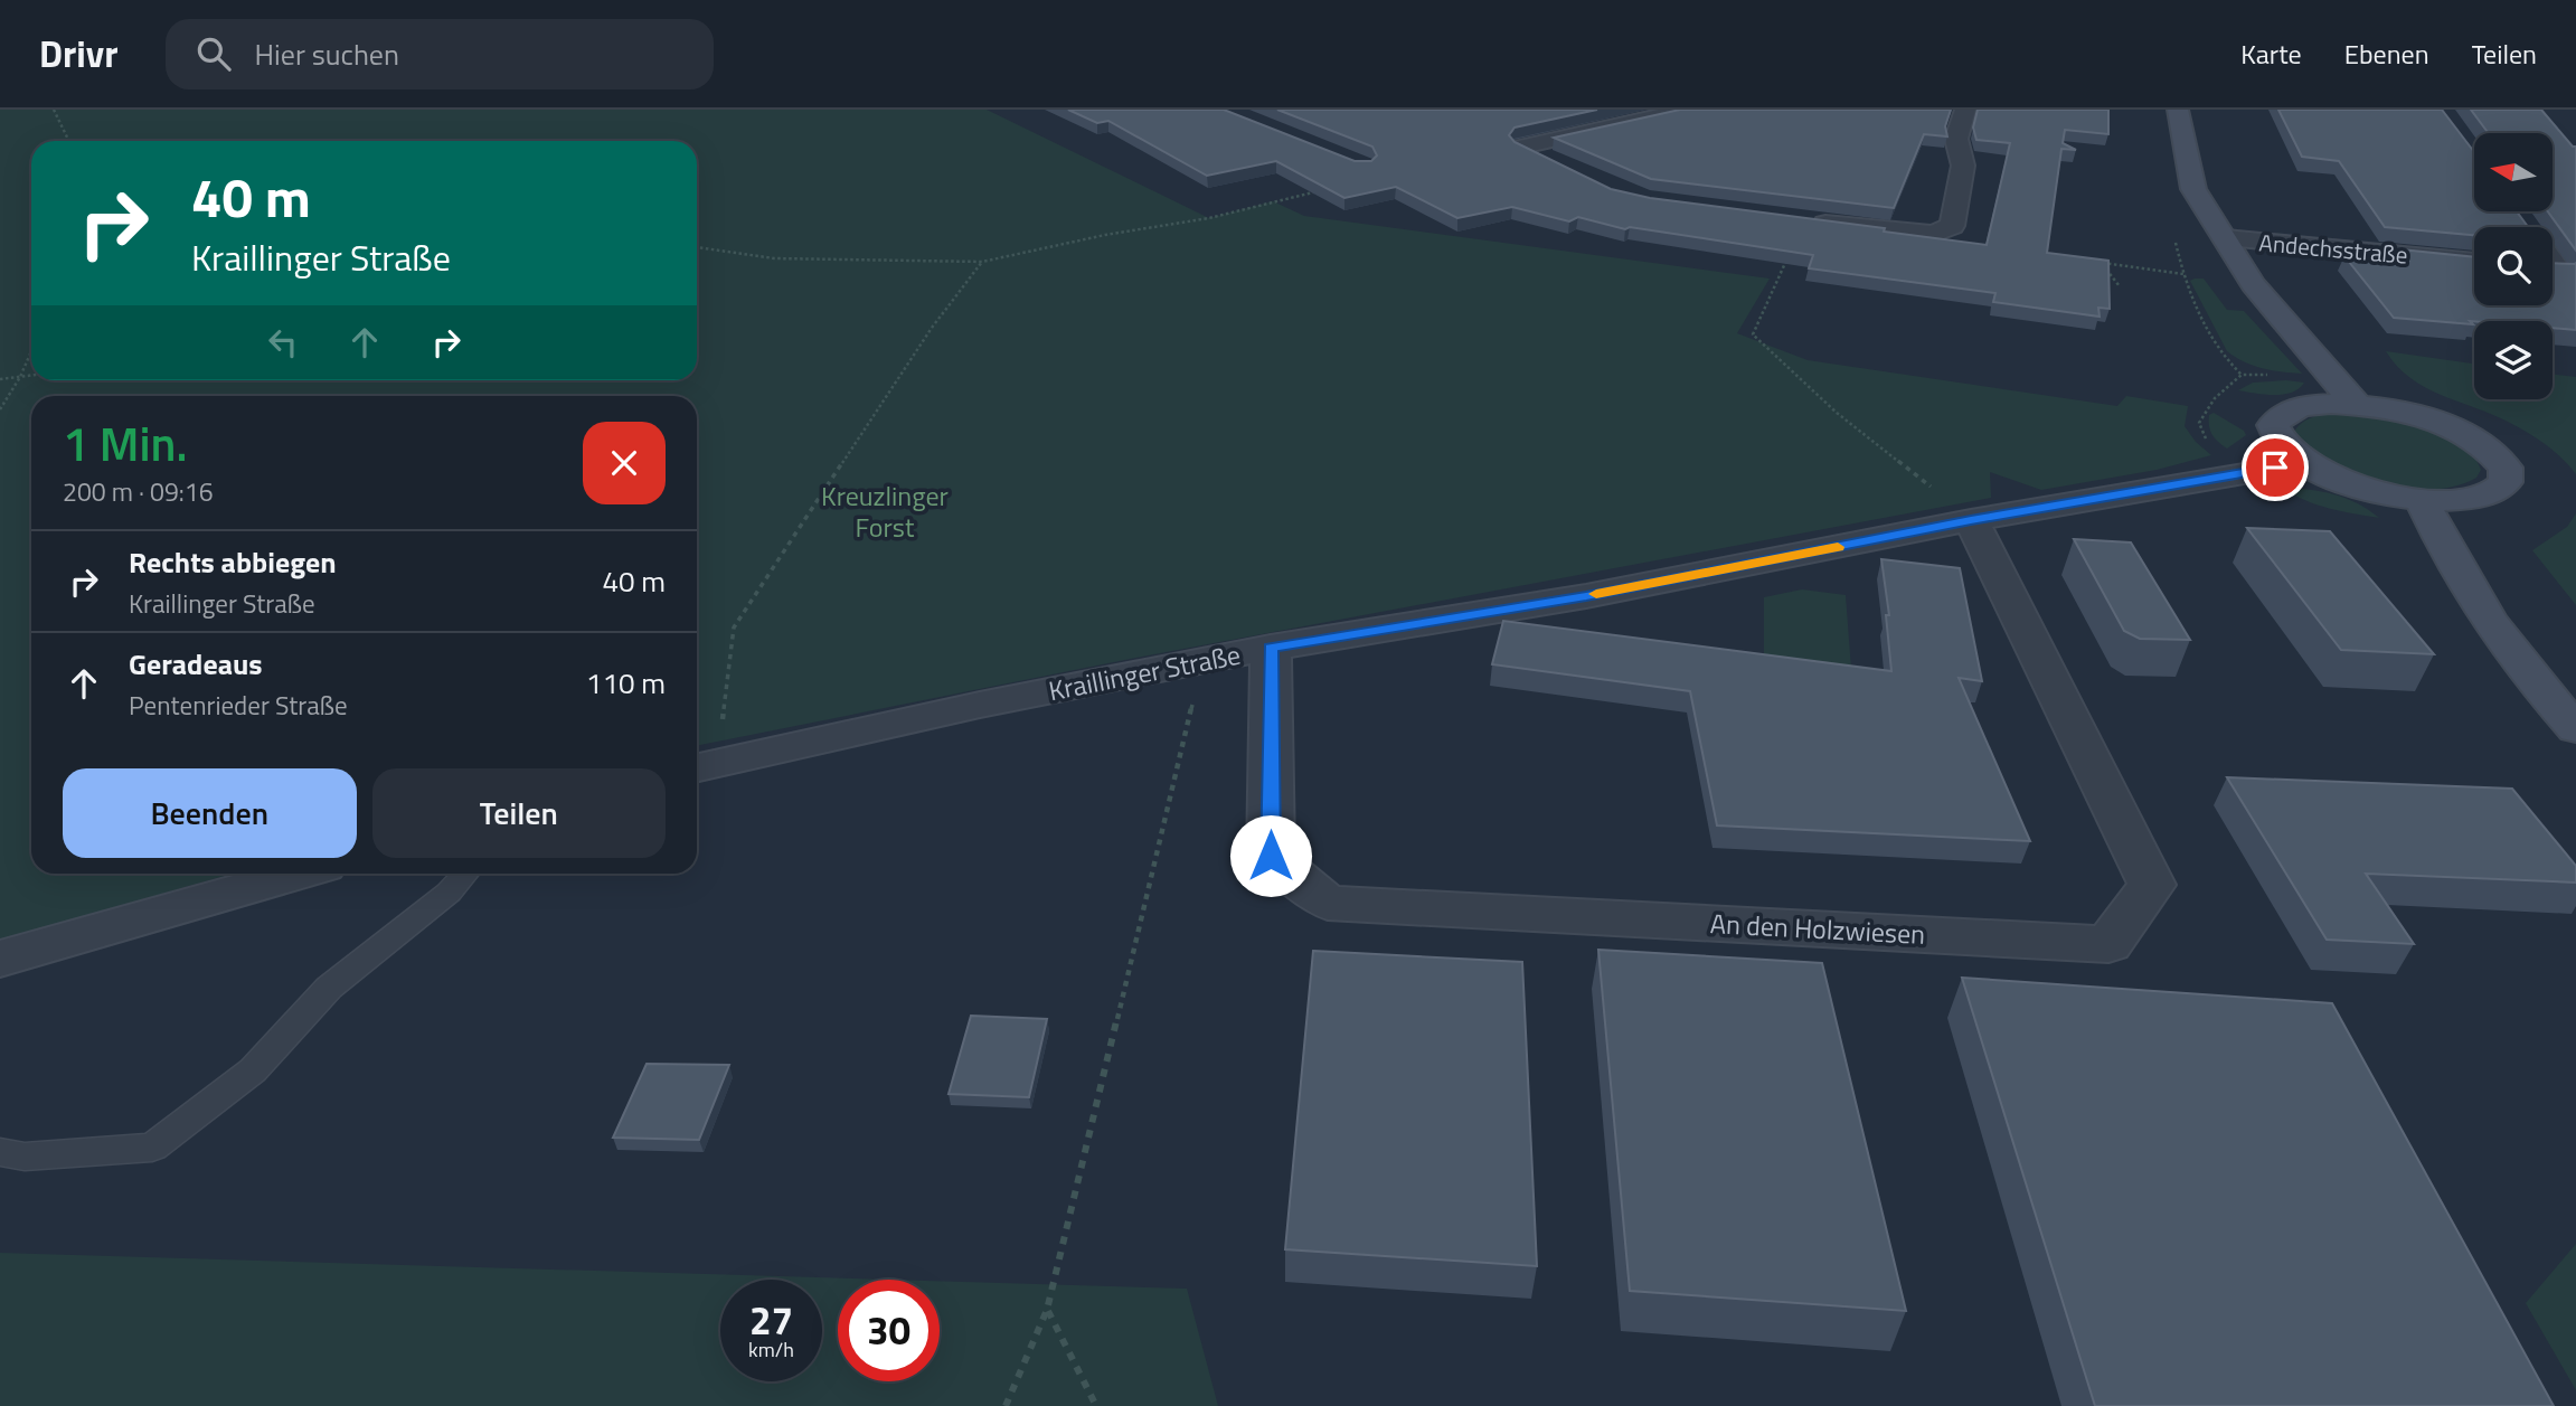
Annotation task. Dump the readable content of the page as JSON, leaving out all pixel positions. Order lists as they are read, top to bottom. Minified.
{"streets":{"street":["Andechsstraße","Kraillinger Straße","An den Holzwiesen"]},"crossings":[["Kraillinger Straße","An den Holzwiesen"]],"parks":["Kreuzlinger Forst"],"north":"left","page":{"header":"Drivr","search":"Hier suchen","nav":["Karte","Ebenen","Teilen"],"turn":["40 m","Kraillinger Straße"],"heading":["1 Min.","200 m · 09:16"],"list":[{"name":"Rechts abbiegen","note":"Kraillinger Straße","value":"40 m"},{"name":"Geradeaus","note":"Pentenrieder Straße","value":"110 m"}],"buttons":["Beenden","Teilen"],"speed":"27 km/h","limit":"30"}}
